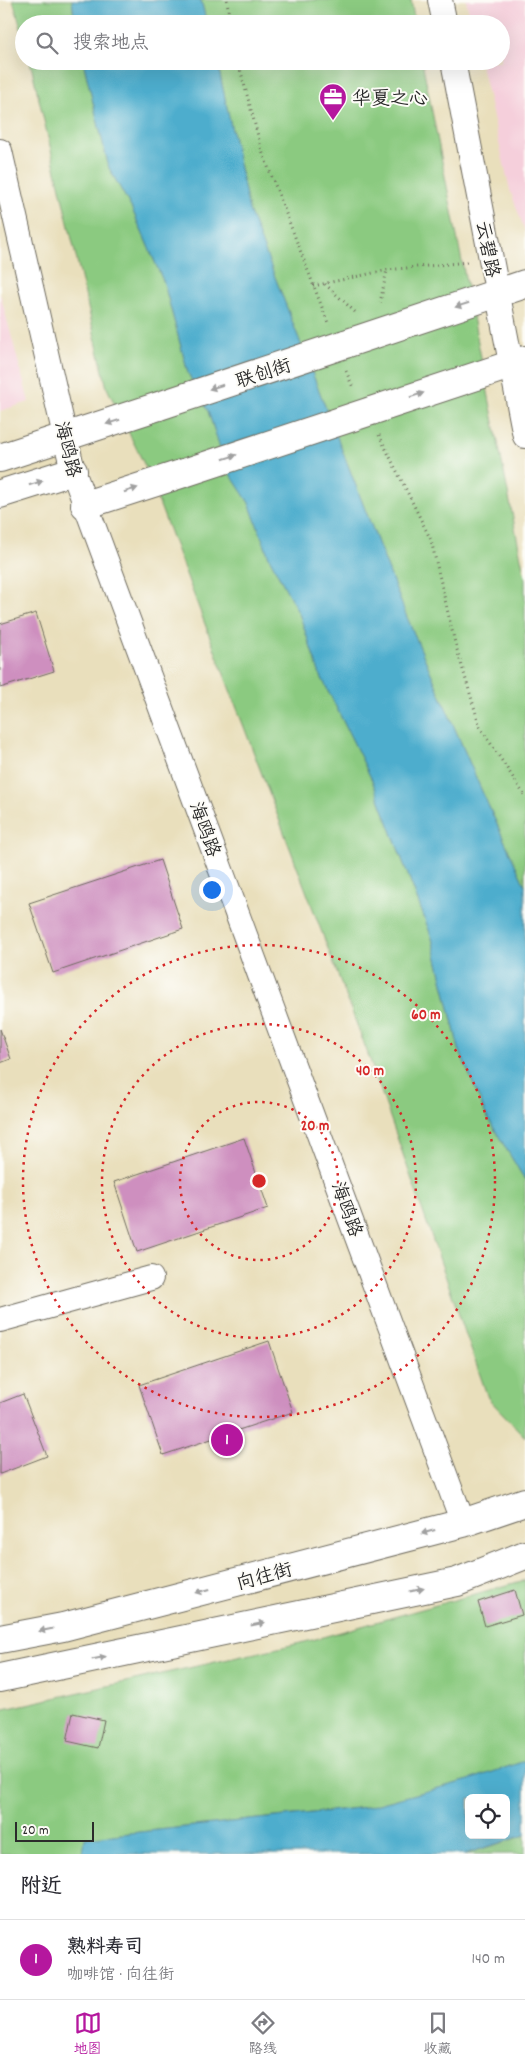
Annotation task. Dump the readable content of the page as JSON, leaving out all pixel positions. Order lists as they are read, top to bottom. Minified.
{"streets":{"street":["云碧路","联创街","海鸥路","向往街"]},"crossings":[["云碧路","联创街"],["联创街","海鸥路"],["海鸥路","向往街"]],"places":{"office":["华夏之心"]},"scale_bar":"20 m","page":{"search":"搜索地点","pins":"1","scale":"20 m","heading":"附近","list":[{"mark":"1","name":"熟料寿司","note":"咖啡馆 · 向往街","value":"140 m"}],"nav":["地图","路线","收藏"]},"rings":["60 m","40 m","20 m"]}
